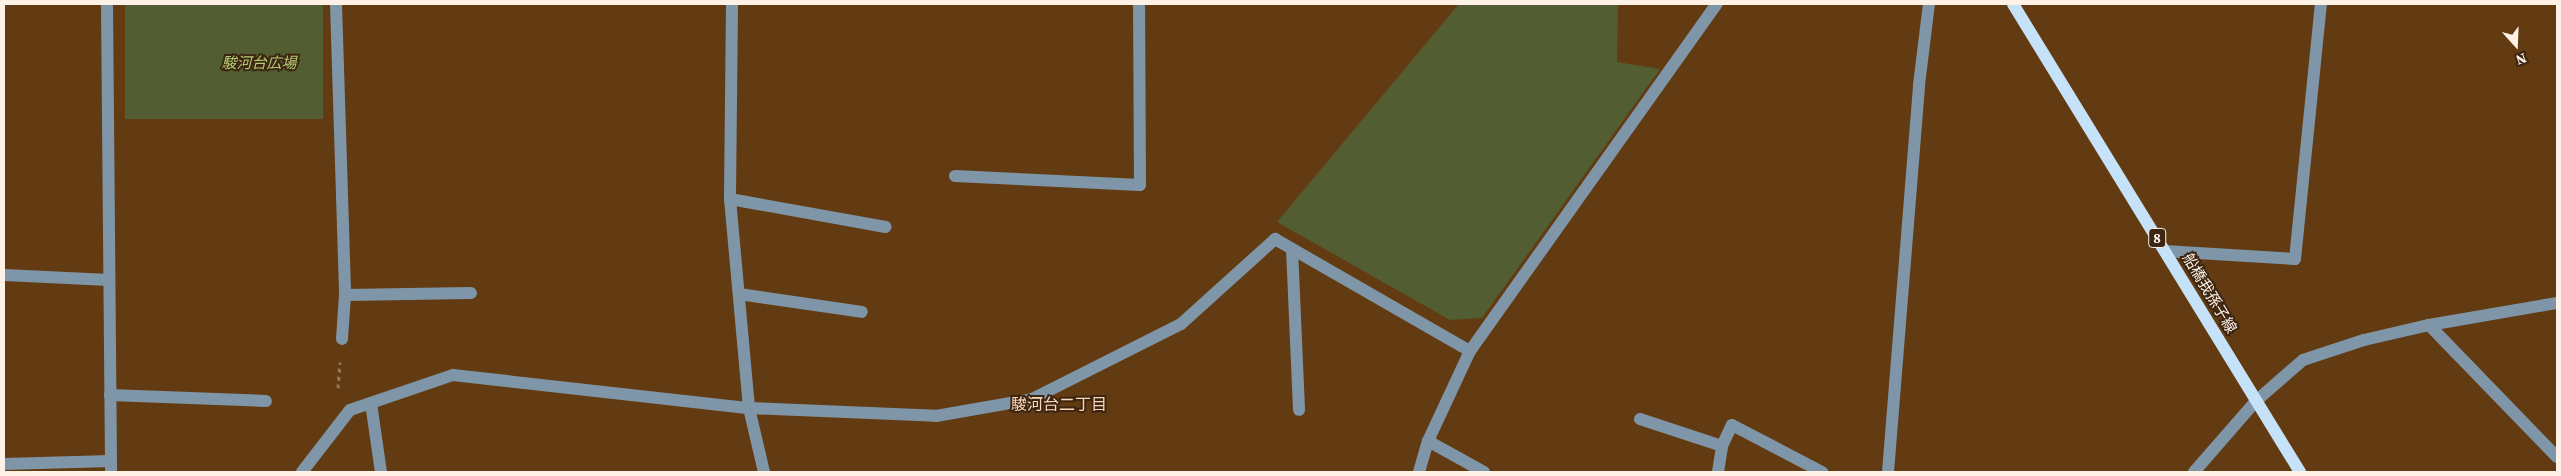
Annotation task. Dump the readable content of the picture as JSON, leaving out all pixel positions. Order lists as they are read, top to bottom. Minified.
{"streets":{"main road":["8","船橋我孫子線"]},"districts":["駿河台二丁目"],"parks":["駿河台広場"],"north":"bottom"}
